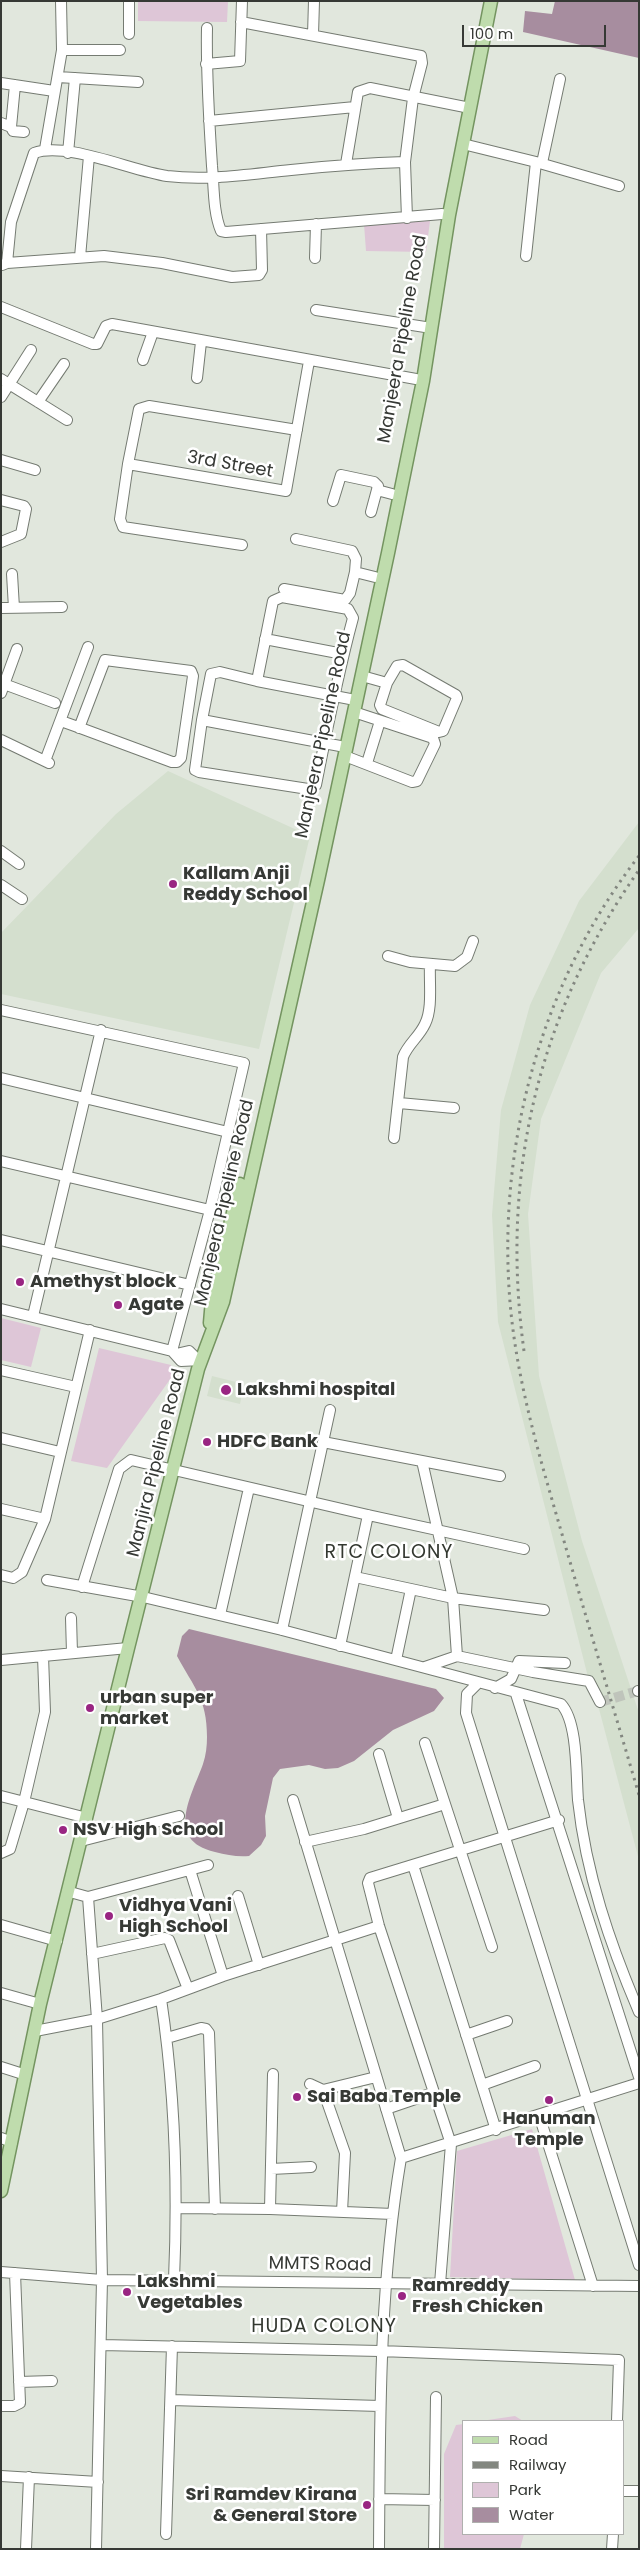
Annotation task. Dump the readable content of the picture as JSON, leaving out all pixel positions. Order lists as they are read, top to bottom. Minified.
{"streets":{"main road":["Manjeera Pipeline Road","Manjira Pipeline Road"],"street":["3rd Street","MMTS Road"]},"crossings":[["Manjeera Pipeline Road","Manjira Pipeline Road"]],"districts":["RTC COLONY","HUDA COLONY"],"places":["Kallam Anji Reddy School","Amethyst block","Agate","Lakshmi hospital","HDFC Bank","urban super market","NSV High School","Vidhya Vani High School","Sai Baba Temple","Hanuman Temple","Lakshmi Vegetables","Ramreddy Fresh Chicken","Sri Ramdev Kirana & General Store"],"legend":["Road","Railway","Park","Water"],"scale_bar":"100 m"}
